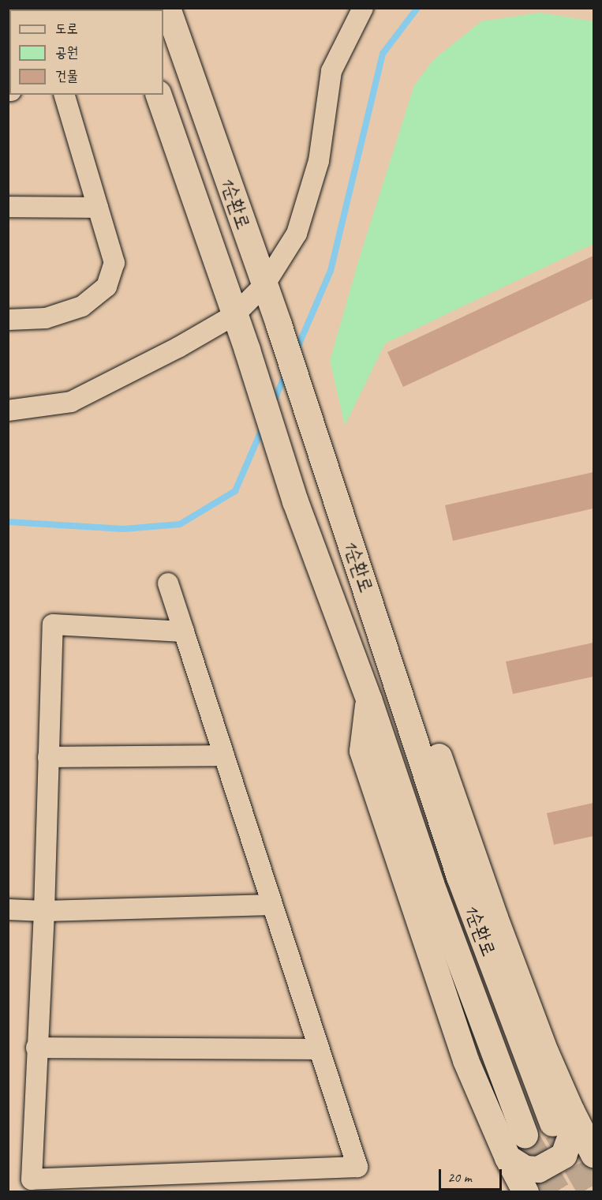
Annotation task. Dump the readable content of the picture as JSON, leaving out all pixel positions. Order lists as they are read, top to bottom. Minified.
{"streets":{"street":["1순환로"]},"legend":["도로","공원","건물"],"scale_bar":"20 m"}
